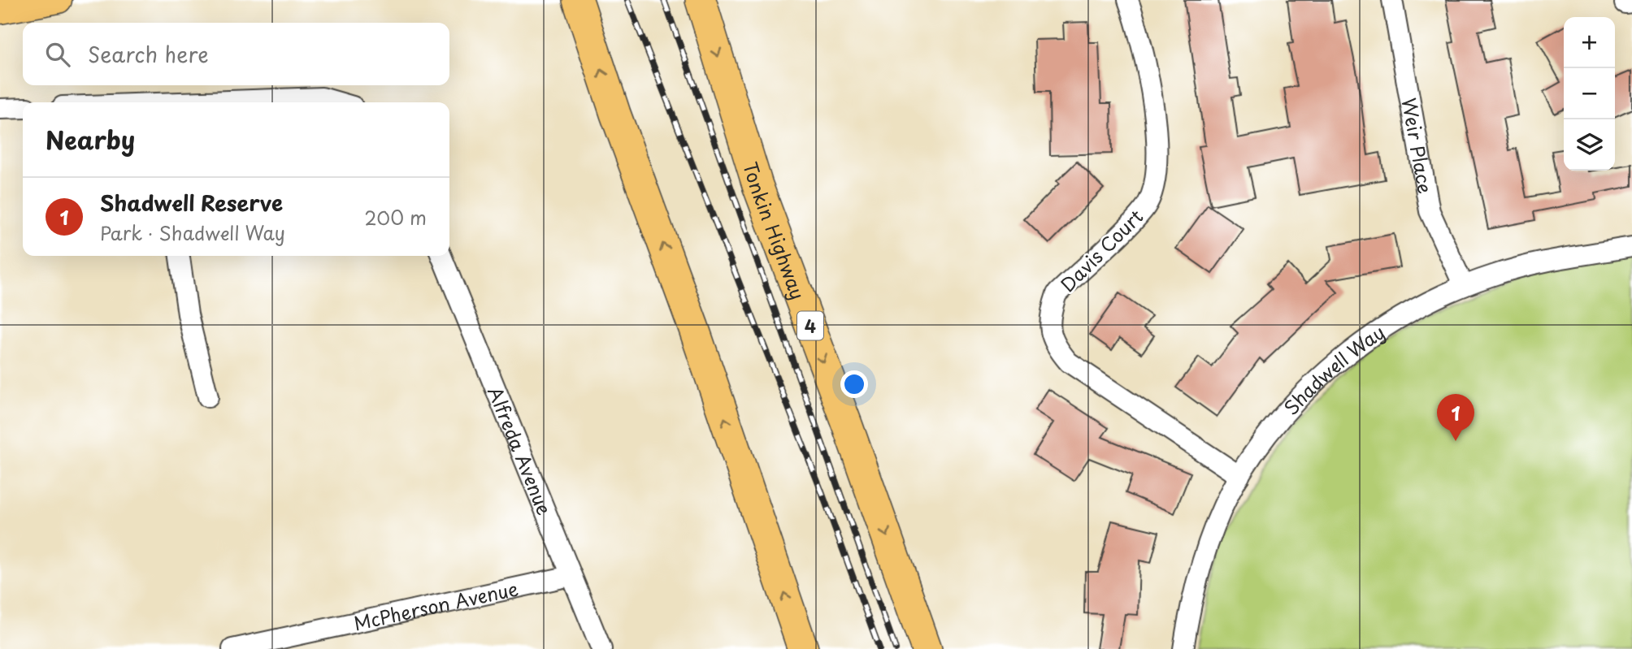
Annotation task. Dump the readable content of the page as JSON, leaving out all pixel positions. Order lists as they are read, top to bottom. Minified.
{"streets":{"highway":["Tonkin Highway","4"],"street":["Weir Place","Davis Court","Shadwell Way","Alfreda Avenue","McPherson Avenue"]},"crossings":[["Weir Place","Shadwell Way"],["Davis Court","Shadwell Way"],["Alfreda Avenue","McPherson Avenue"]],"page":{"map_buttons":["+","−"],"search":"Search here","heading":"Nearby","list":[{"mark":"1","name":"Shadwell Reserve","note":"Park · Shadwell Way","value":"200 m"}],"pins":"1"}}
